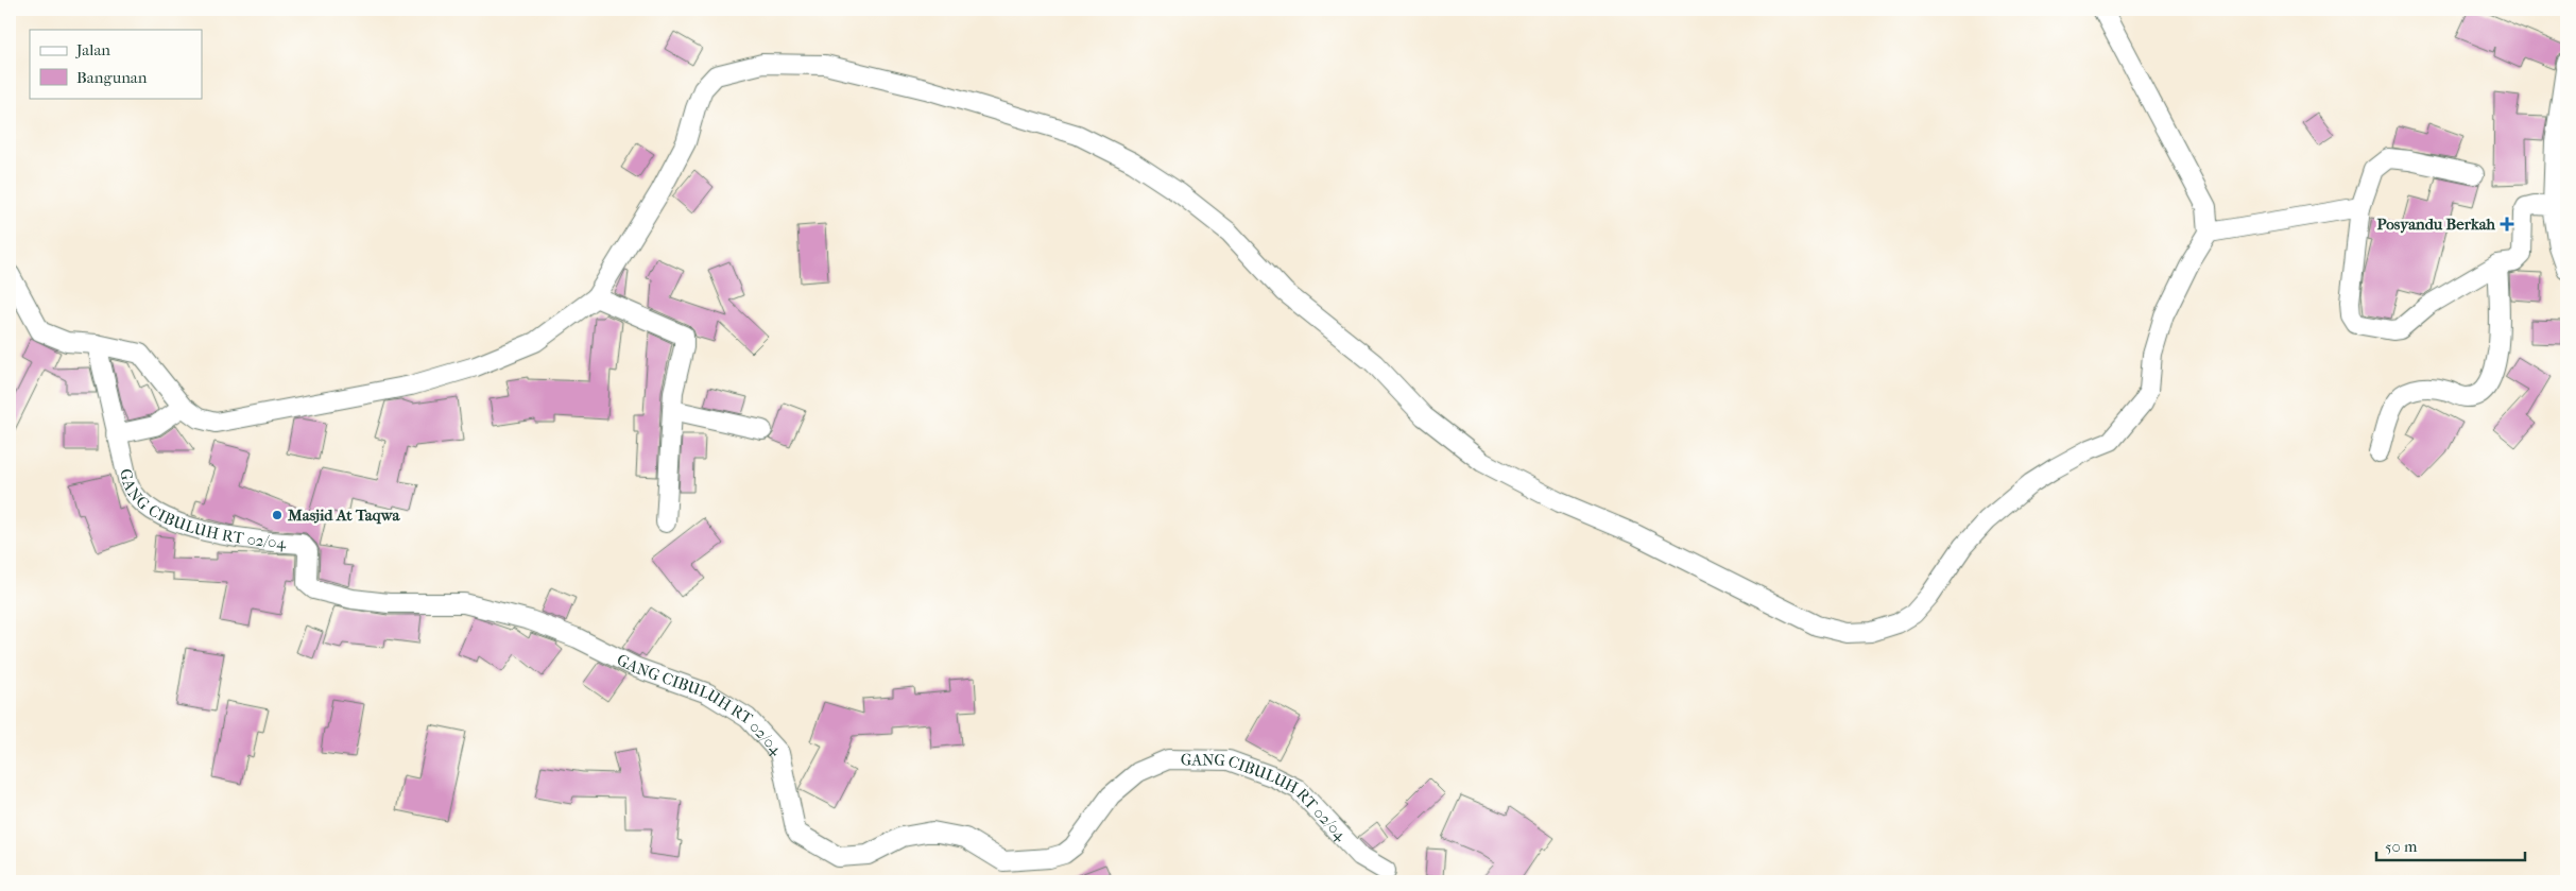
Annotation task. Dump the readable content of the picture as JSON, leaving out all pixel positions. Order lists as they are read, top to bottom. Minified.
{"streets":{"street":["GANG CIBULUH RT 02/04"]},"places":{"health":["Posyandu Berkah"],"other":["Masjid At Taqwa"]},"legend":["Jalan","Bangunan"],"scale_bar":"50 m"}
